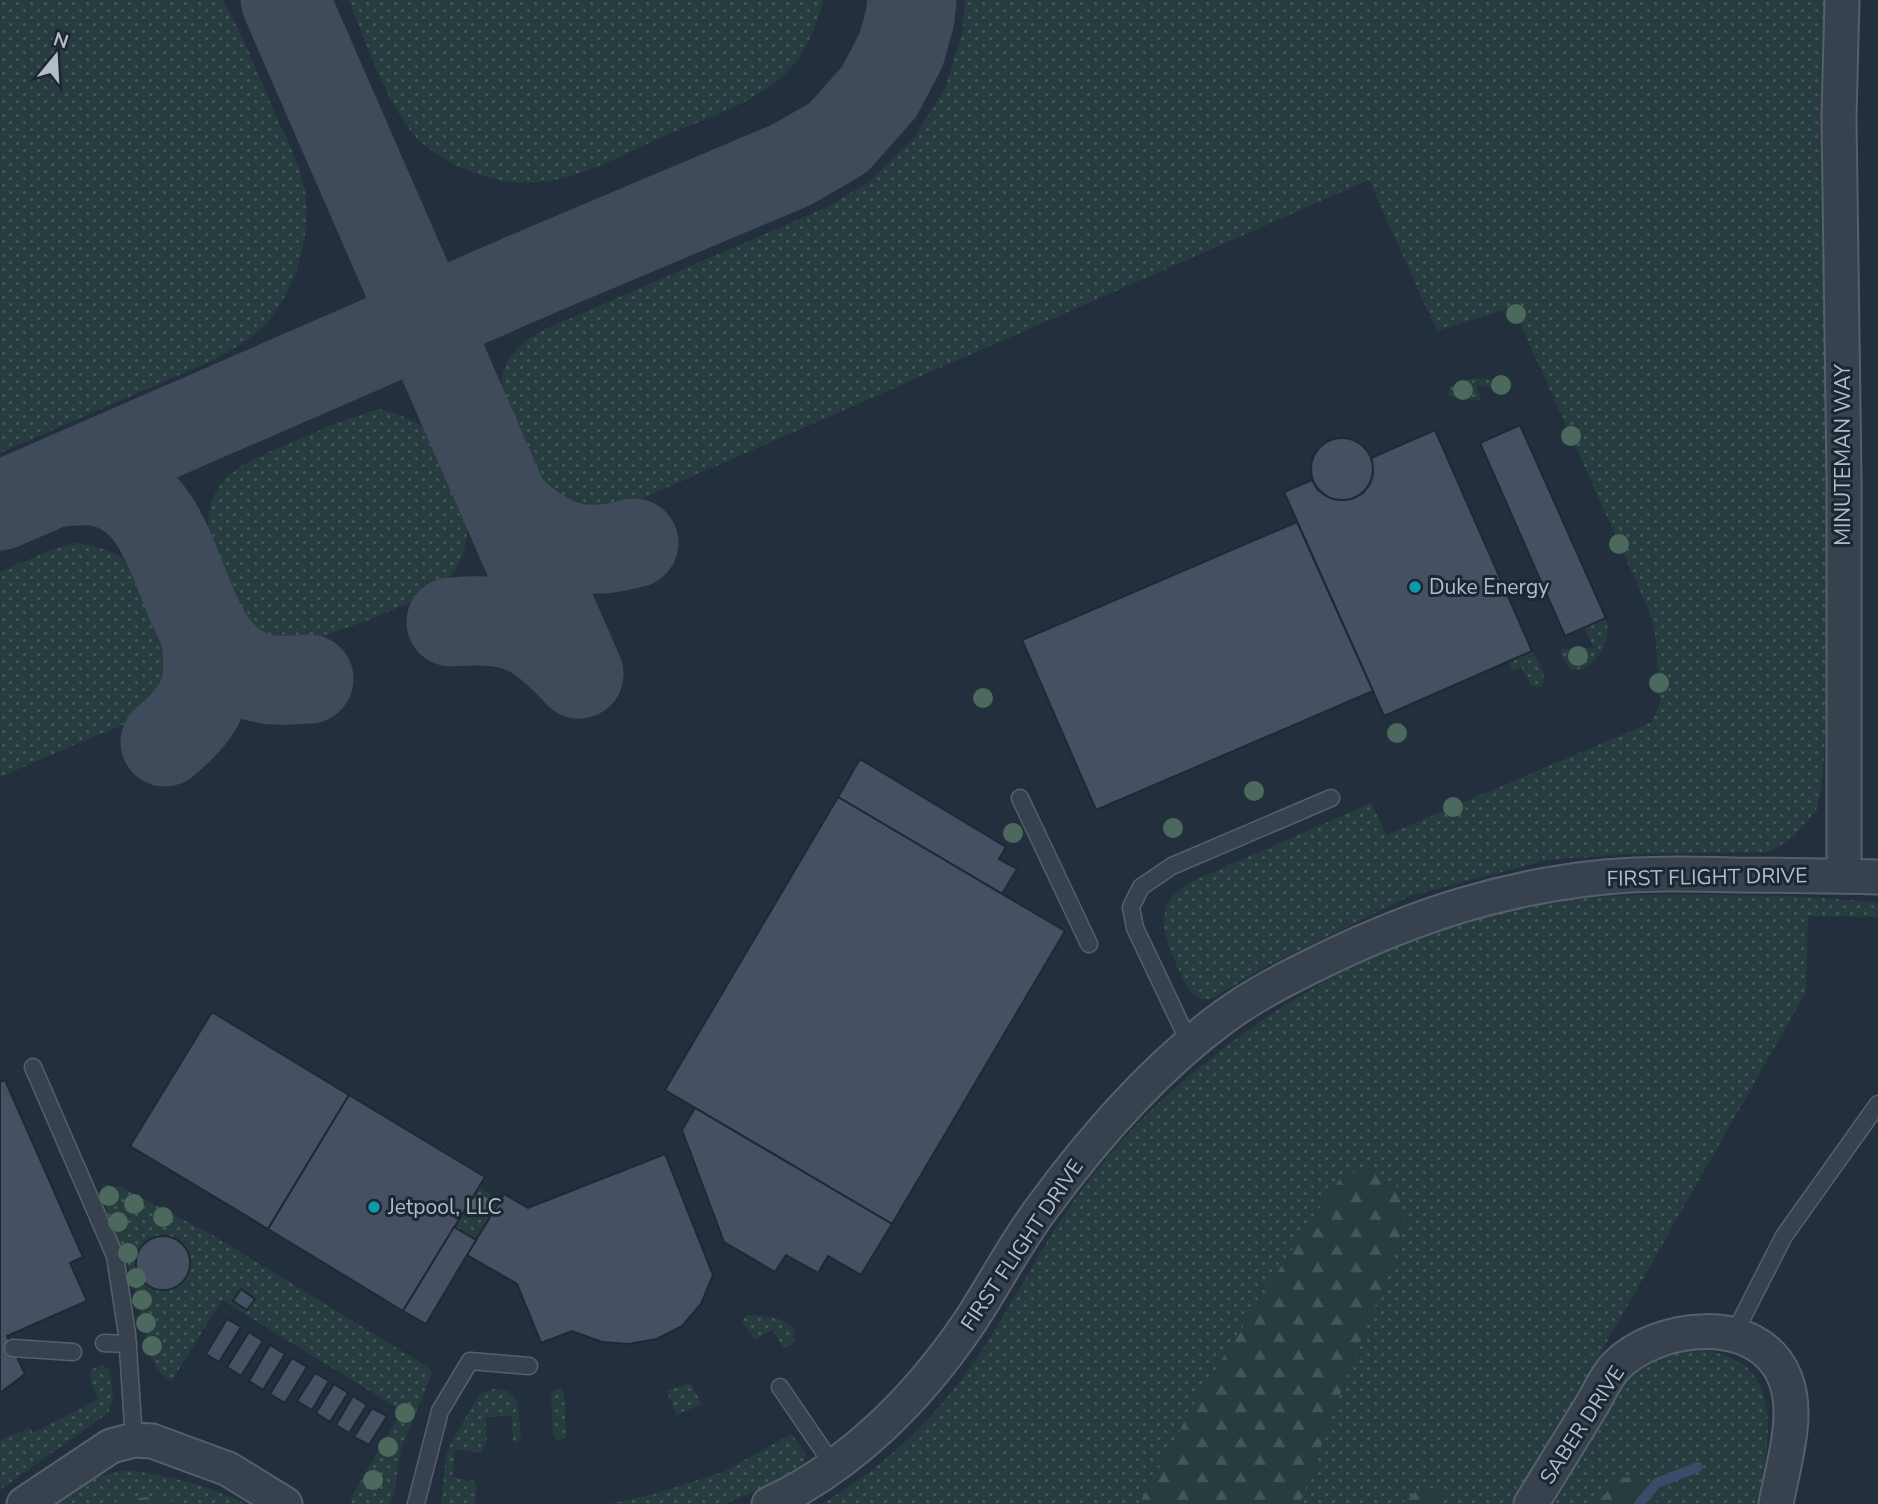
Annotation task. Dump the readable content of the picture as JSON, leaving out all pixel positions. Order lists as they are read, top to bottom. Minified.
{"streets":{"street":["MINUTEMAN WAY","FIRST FLIGHT DRIVE","SABER DRIVE"]},"crossings":[["MINUTEMAN WAY","FIRST FLIGHT DRIVE"]],"places":["Duke Energy","Jetpool, LLC"],"north":"top"}
